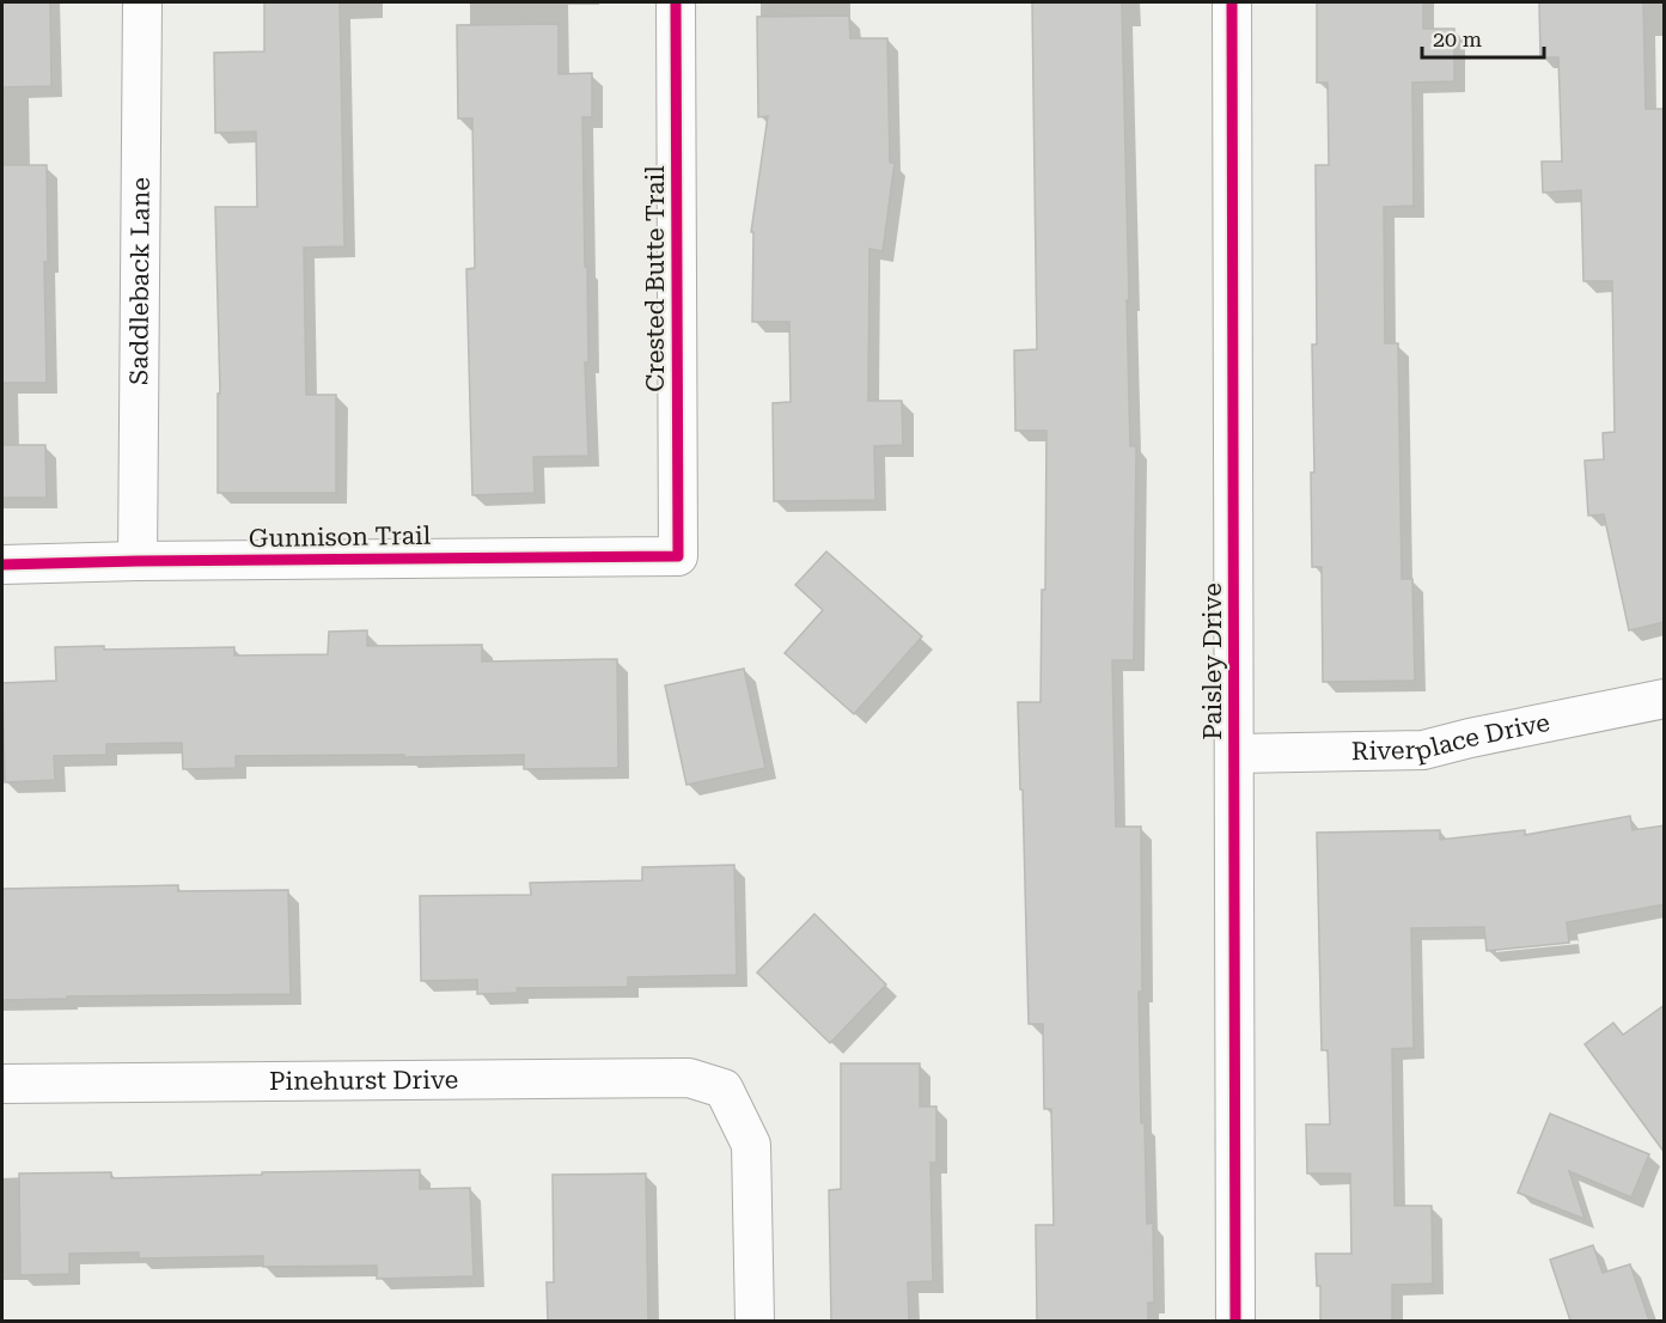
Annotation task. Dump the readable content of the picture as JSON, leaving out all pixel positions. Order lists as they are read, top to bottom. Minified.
{"streets":{"street":["Crested Butte Trail","Saddleback Lane","Gunnison Trail","Paisley Drive","Riverplace Drive","Pinehurst Drive"]},"crossings":[["Crested Butte Trail","Gunnison Trail"],["Saddleback Lane","Gunnison Trail"],["Paisley Drive","Riverplace Drive"]],"scale_bar":"20 m"}
